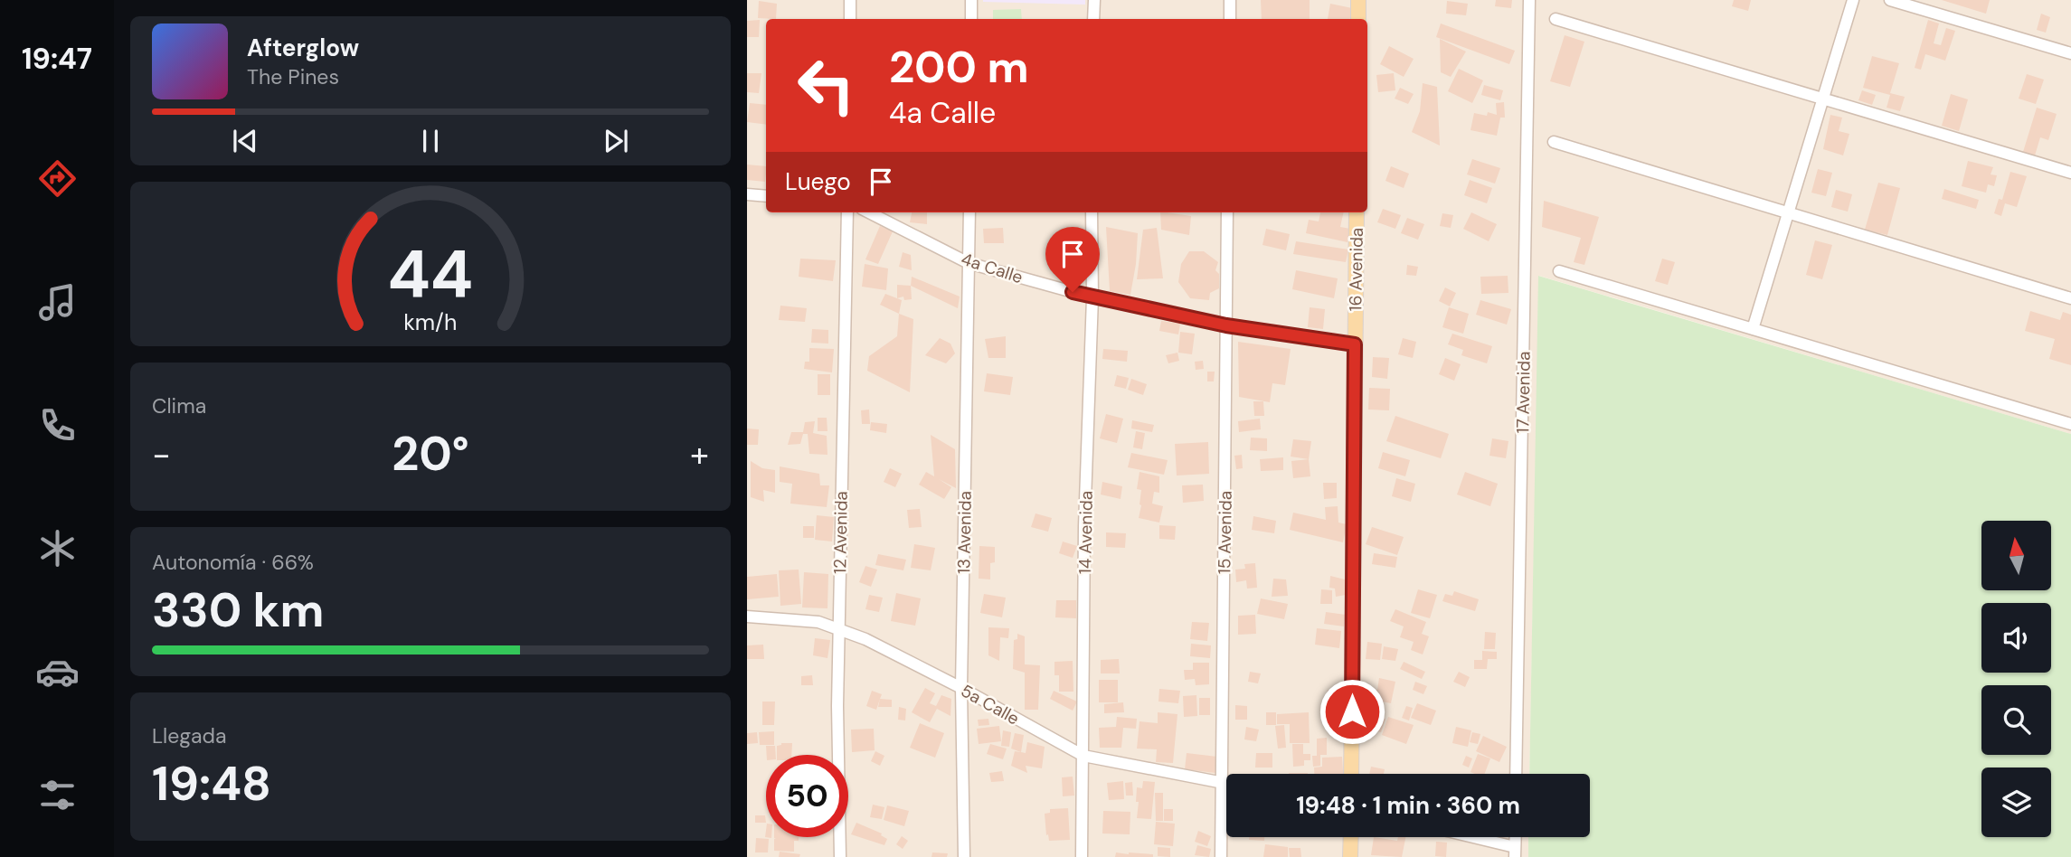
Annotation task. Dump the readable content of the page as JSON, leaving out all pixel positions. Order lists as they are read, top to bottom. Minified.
{"streets":{"main road":["16 Avenida"],"street":["4a Calle","17 Avenida","12 Avenida","13 Avenida","14 Avenida","15 Avenida","5a Calle"]},"crossings":[["4a Calle","16 Avenida"],["4a Calle","13 Avenida"],["4a Calle","14 Avenida"],["4a Calle","15 Avenida"],["12 Avenida","5a Calle"],["13 Avenida","5a Calle"],["14 Avenida","5a Calle"],["15 Avenida","5a Calle"]],"north":"top","page":{"tabs":"19:47","turn":["200 m","4a Calle"],"song":["Afterglow","The Pines"],"then":"Luego","tile":["Clima",["Autonomía · 66%","330 km"],["Llegada","19:48"]],"heat":["−","20°","+"],"limit":"50","trip":"19:48 · 1 min · 360 m","gauge":["44","km/h"]}}
